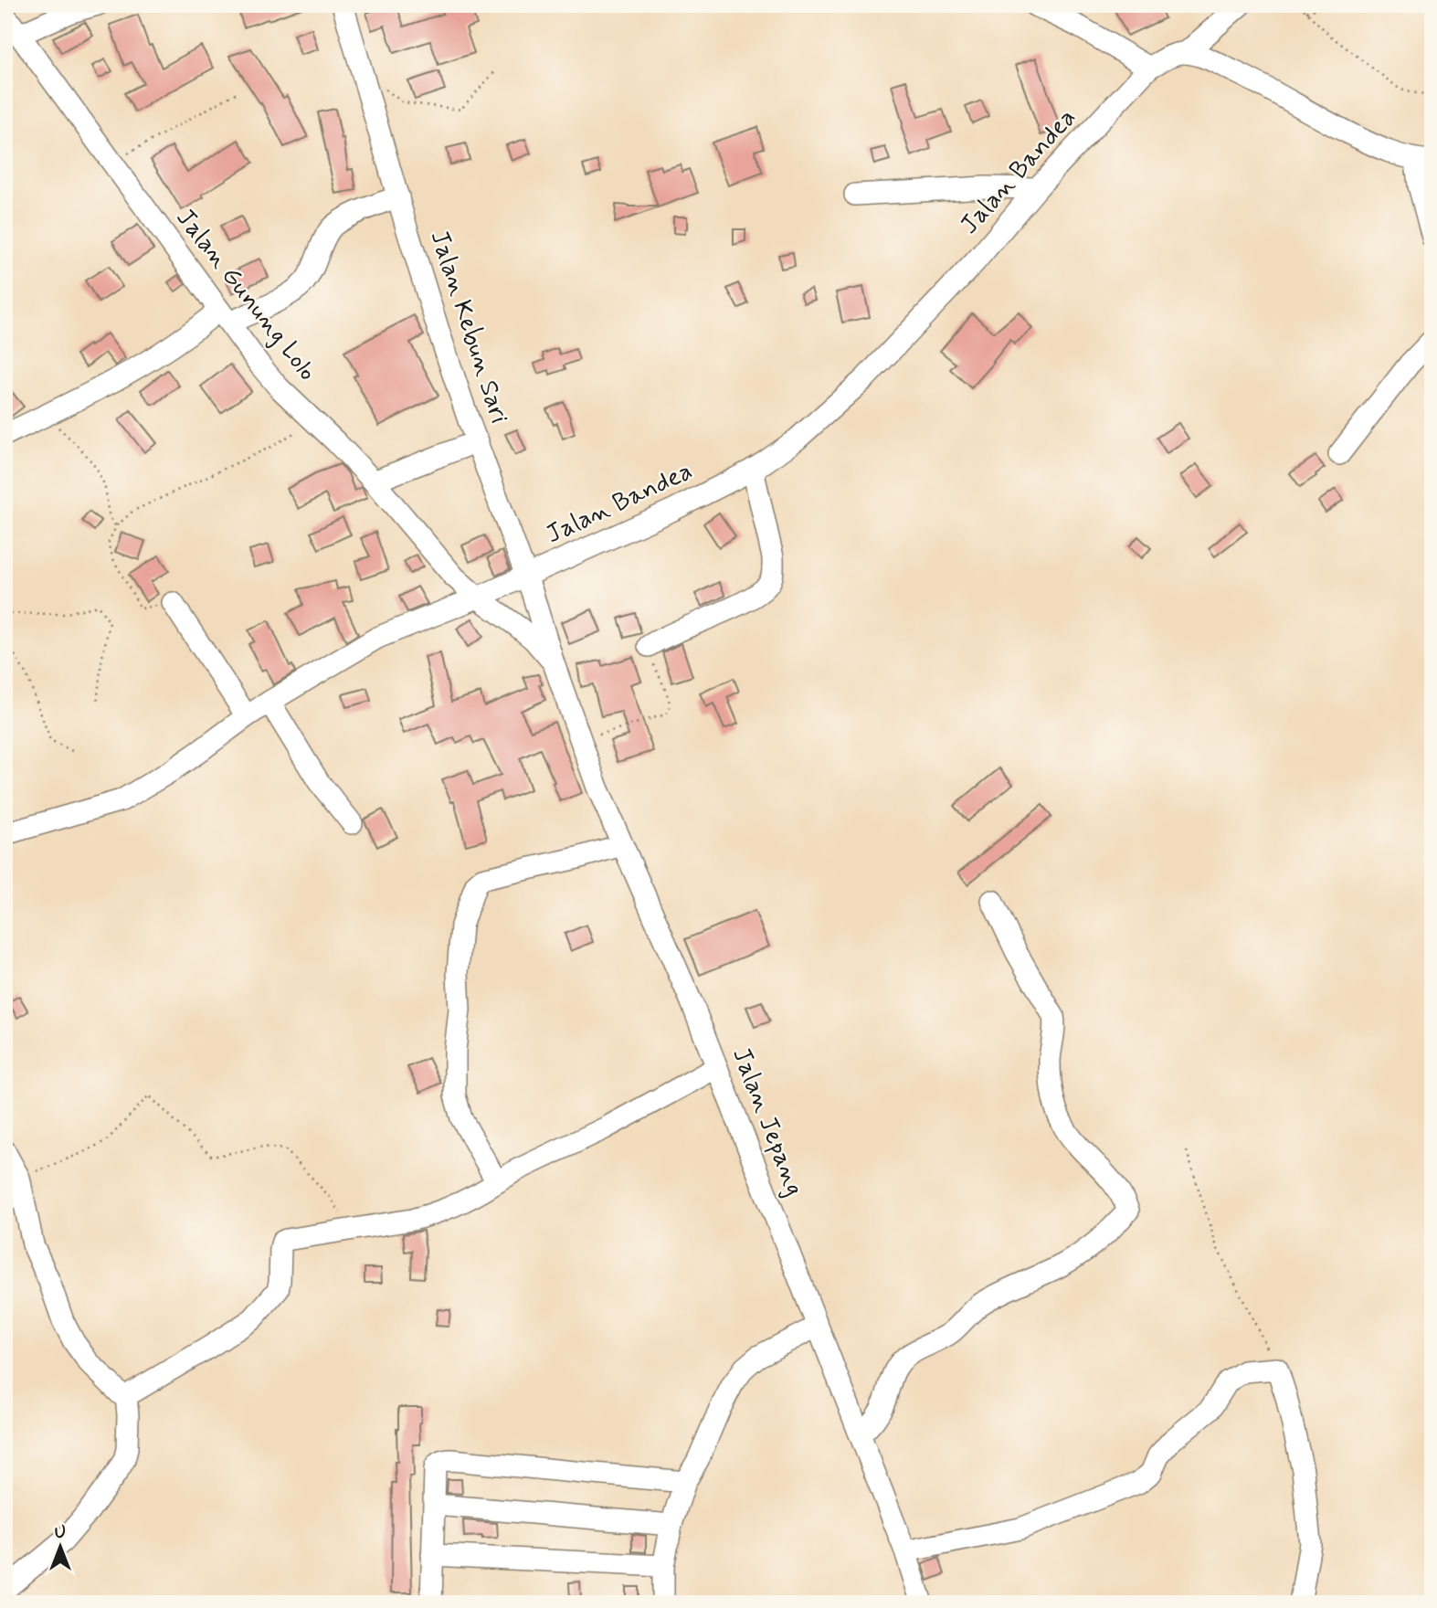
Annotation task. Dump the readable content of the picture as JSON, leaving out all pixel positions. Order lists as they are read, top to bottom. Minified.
{"streets":{"street":["Jalan Bandea","Jalan Gunung Lolo","Jalan Kebun Sari","Jalan Jepang"]},"crossings":[["Jalan Bandea","Jalan Gunung Lolo"],["Jalan Bandea","Jalan Kebun Sari"],["Jalan Gunung Lolo","Jalan Kebun Sari"],["Jalan Gunung Lolo","Jalan Jepang"],["Jalan Kebun Sari","Jalan Jepang"]],"north":"top"}
